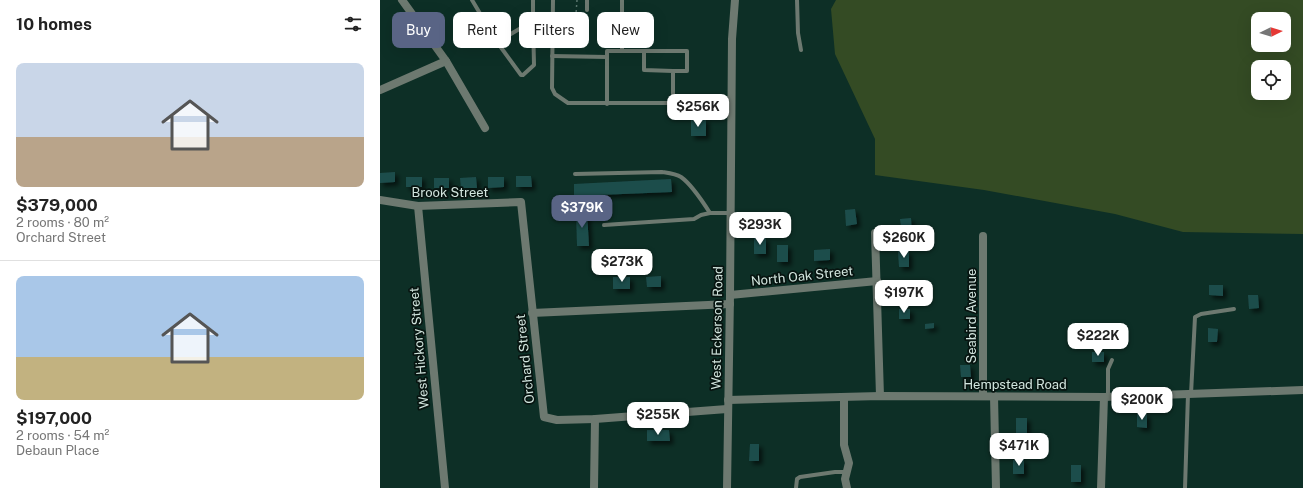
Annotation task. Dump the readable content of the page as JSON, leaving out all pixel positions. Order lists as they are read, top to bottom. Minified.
{"streets":{"street":["Brook Street","North Oak Street","Seabird Avenue","West Eckerson Road","West Hickory Street","Orchard Street","Hempstead Road"]},"crossings":[["Brook Street","West Hickory Street"],["Brook Street","Orchard Street"],["North Oak Street","West Eckerson Road"],["Seabird Avenue","Hempstead Road"],["West Eckerson Road","Hempstead Road"]],"north":"right","page":{"heading":"10 homes","chip":["Buy","Rent","Filters","New"],"list":[{"name":"$379,000","note":"2 rooms · 80 m² · Orchard Street"},{"name":"$197,000","note":"2 rooms · 54 m² · Debaun Place"}],"price":["$256K","$379K","$293K","$260K","$273K","$197K","$222K","$200K","$255K","$471K"]}}
